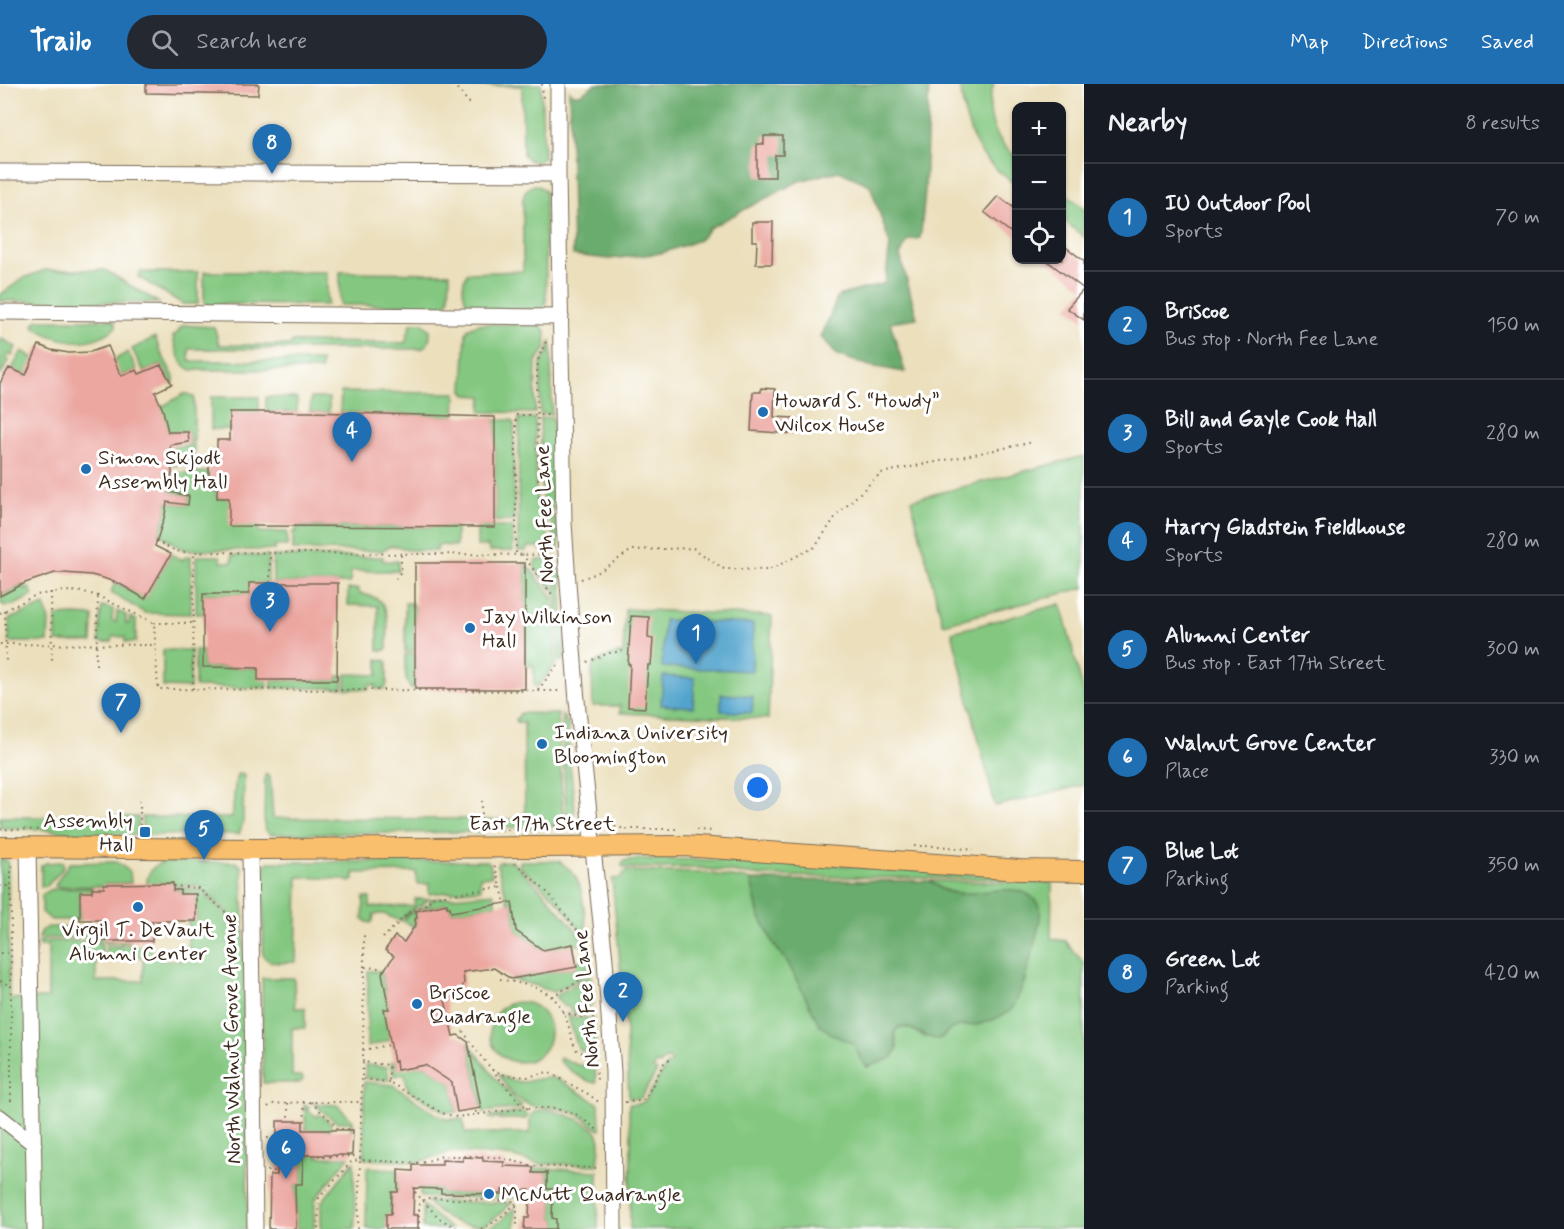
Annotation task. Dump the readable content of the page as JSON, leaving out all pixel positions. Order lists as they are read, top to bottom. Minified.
{"streets":{"main road":["East 17th Street"],"street":["North Fee Lane","North Walnut Grove Avenue"]},"crossings":[["North Fee Lane","East 17th Street"],["East 17th Street","North Walnut Grove Avenue"]],"places":{"other":["Howard S. “Howdy” Wilcox House","Simon Skjodt Assembly Hall","Jay Wilkinson Hall","Indiana University Bloomington","Virgil T. DeVault Alumni Center","Briscoe Quadrangle","McNutt Quadrangle"],"transit":["Assembly Hall"]},"page":{"header":"Trailo","search":"Search here","nav":["Map","Directions","Saved"],"heading":["Nearby","8 results"],"map_buttons":["+","−"],"pins":["8","4","3","1","7","5","2","6"],"list":[{"mark":"1","name":"IU Outdoor Pool","note":"Sports","value":"70 m"},{"mark":"2","name":"Briscoe","note":"Bus stop · North Fee Lane","value":"150 m"},{"mark":"3","name":"Bill and Gayle Cook Hall","note":"Sports","value":"280 m"},{"mark":"4","name":"Harry Gladstein Fieldhouse","note":"Sports","value":"280 m"},{"mark":"5","name":"Alumni Center","note":"Bus stop · East 17th Street","value":"300 m"},{"mark":"6","name":"Walnut Grove Center","note":"Place","value":"330 m"},{"mark":"7","name":"Blue Lot","note":"Parking","value":"350 m"},{"mark":"8","name":"Green Lot","note":"Parking","value":"420 m"}]}}
